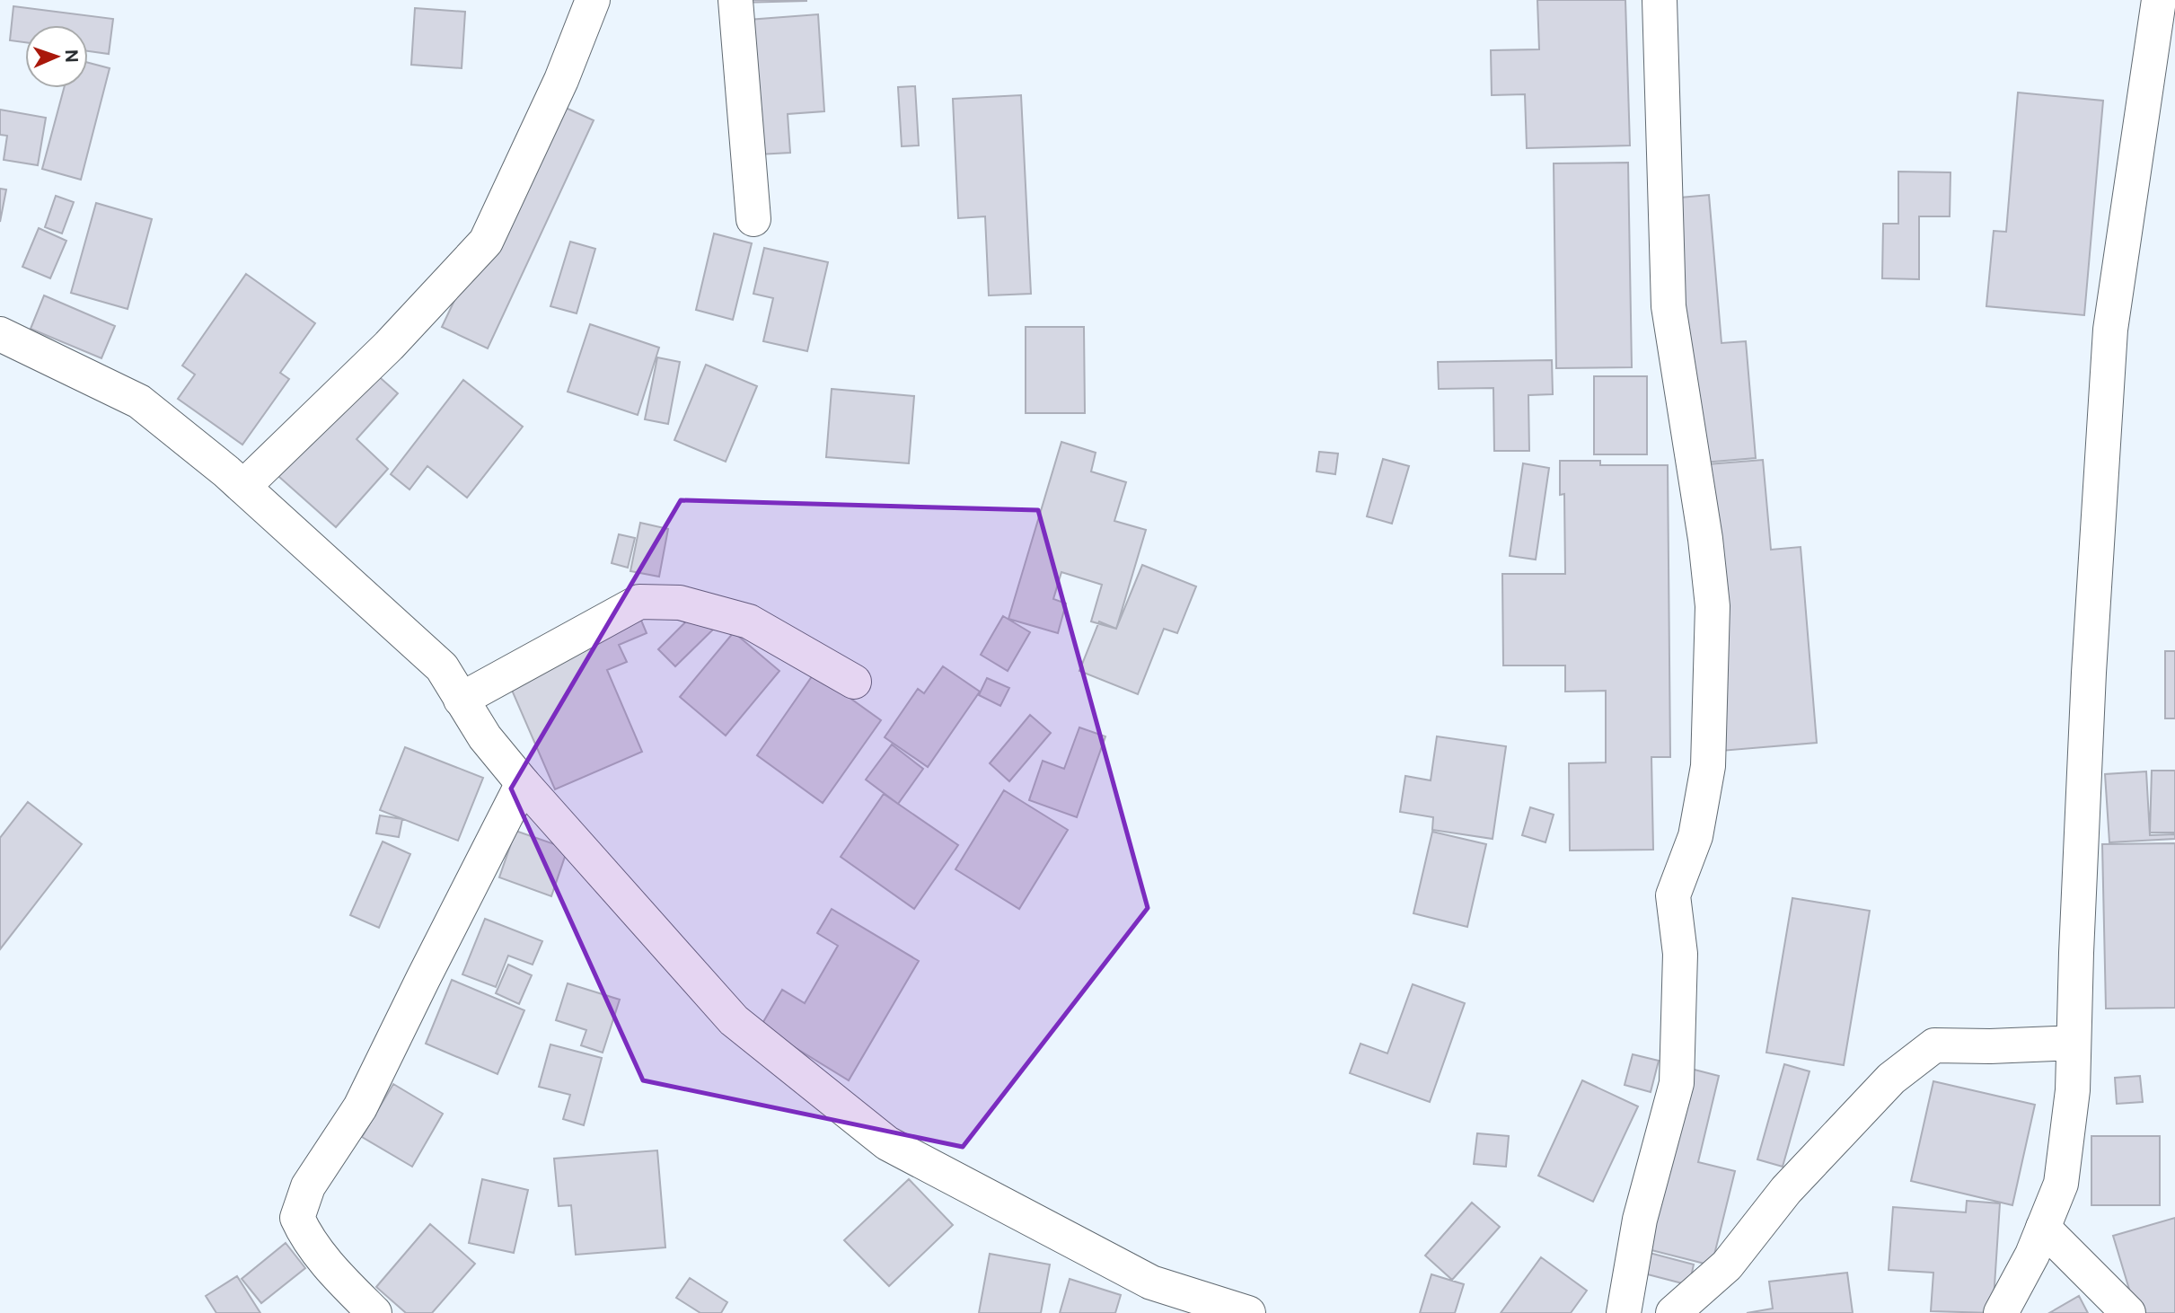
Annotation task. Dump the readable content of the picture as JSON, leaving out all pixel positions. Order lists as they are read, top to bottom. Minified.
{"north":"right"}
